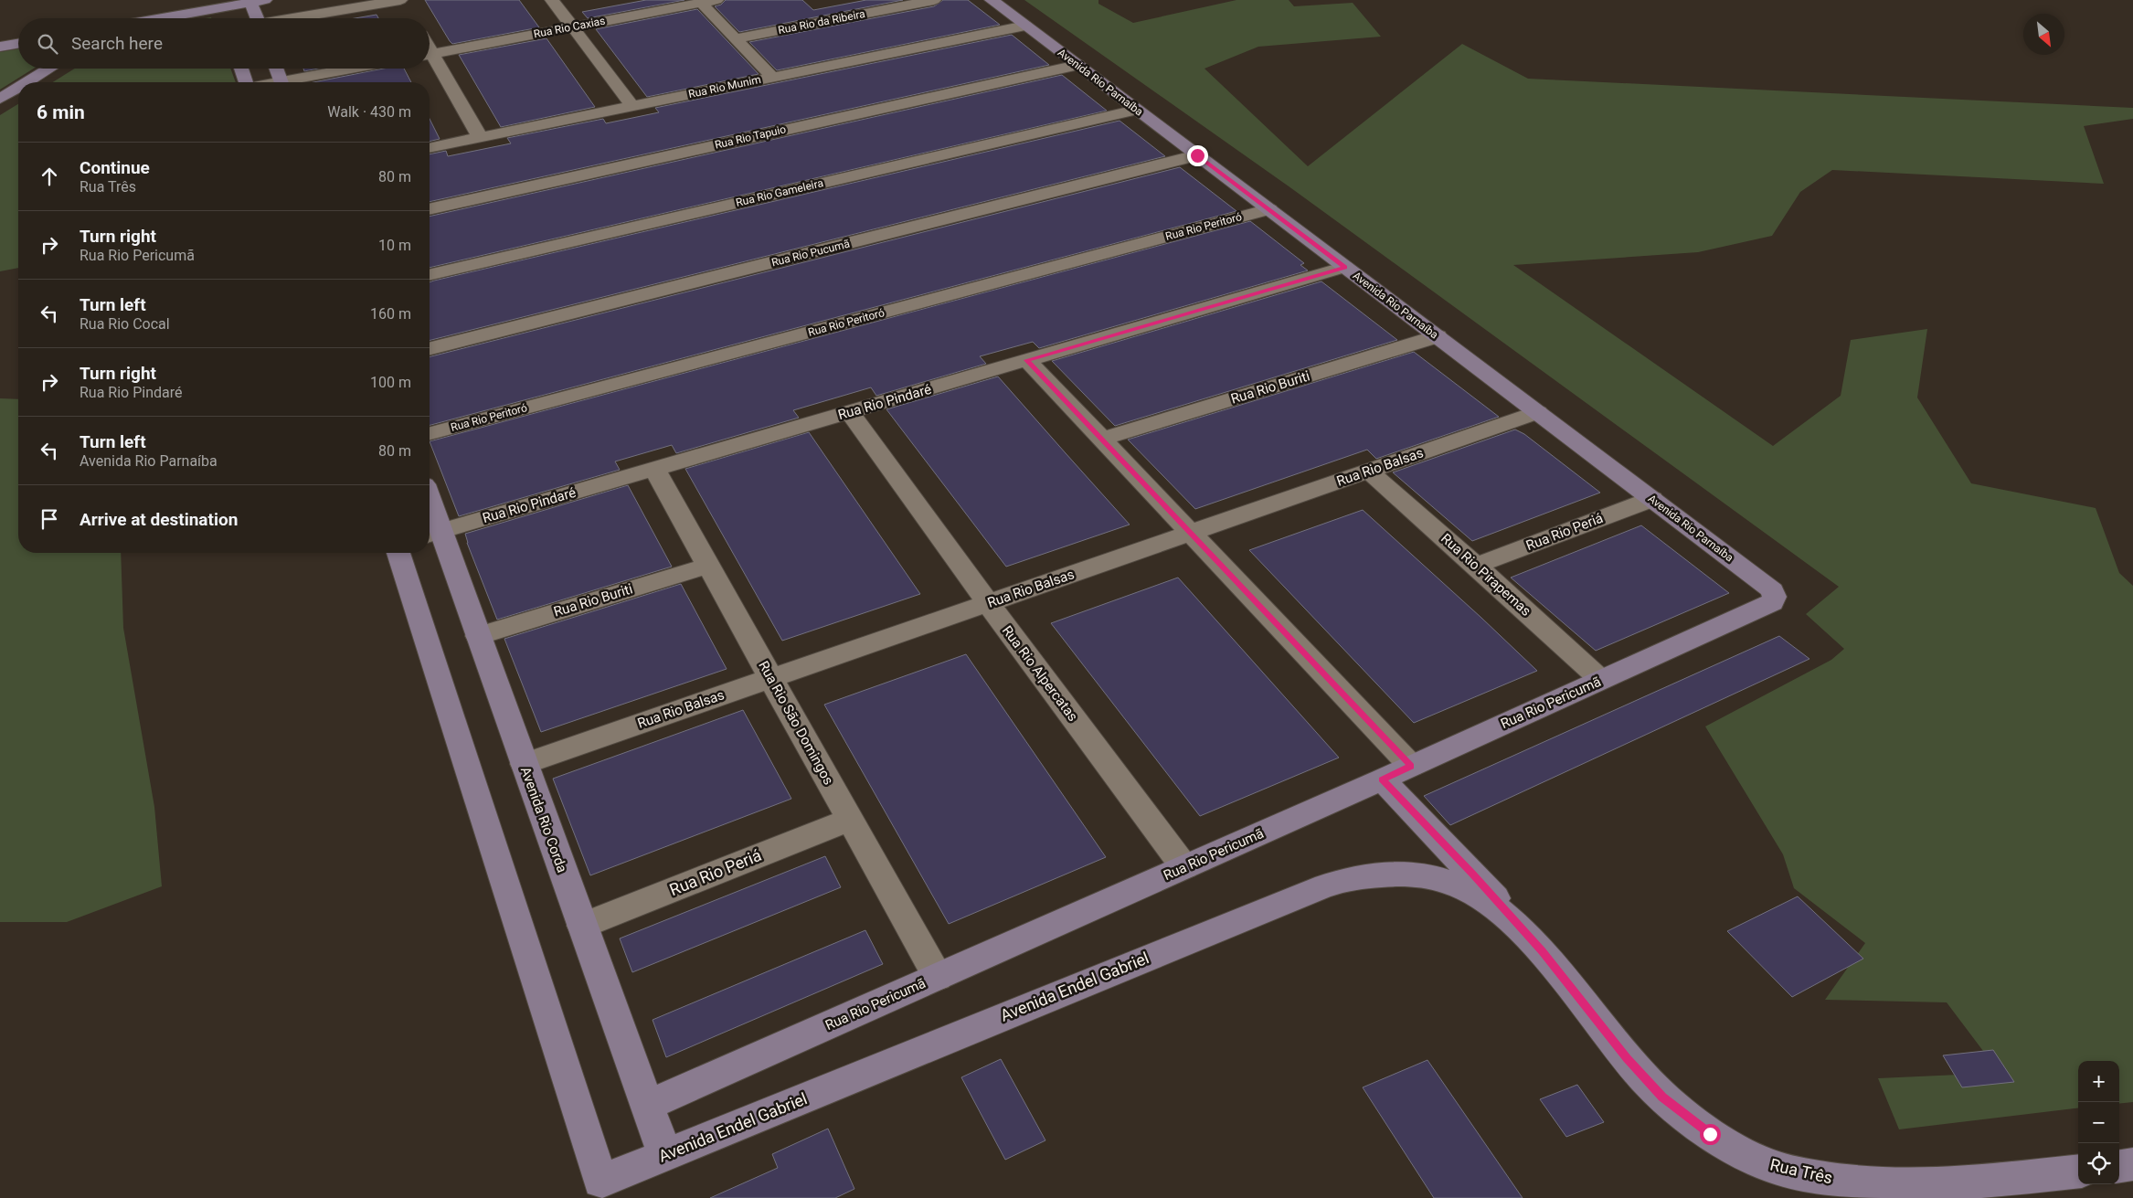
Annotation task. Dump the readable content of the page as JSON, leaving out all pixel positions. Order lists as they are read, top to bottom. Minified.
{"streets":{"street":["Rua Rio da Ribeira","Rua Rio Caxias","Avenida Rio Parnaíba","Rua Rio Munim","Rua Rio Tapuio","Rua Rio Gameleira","Rua Rio Peritoró","Rua Rio Pucumã","Rua Rio Buriti","Rua Rio Pindaré","Rua Rio Balsas","Rua Rio Periá","Rua Rio Pirapemas","Rua Rio Alpercatas","Rua Rio Pericumã","Rua Rio São Domingos","Avenida Rio Corda","Avenida Endel Gabriel","Rua Três"]},"crossings":[["Avenida Rio Parnaíba","Rua Rio Munim"],["Avenida Rio Parnaíba","Rua Rio Tapuio"],["Avenida Rio Parnaíba","Rua Rio Gameleira"],["Avenida Rio Parnaíba","Rua Rio Peritoró"],["Avenida Rio Parnaíba","Rua Rio Pucumã"],["Avenida Rio Parnaíba","Rua Rio Buriti"],["Avenida Rio Parnaíba","Rua Rio Pindaré"],["Avenida Rio Parnaíba","Rua Rio Balsas"],["Avenida Rio Parnaíba","Rua Rio Periá"],["Avenida Rio Parnaíba","Rua Rio Pericumã"],["Rua Rio Buriti","Rua Rio São Domingos"],["Rua Rio Buriti","Avenida Rio Corda"],["Rua Rio Pindaré","Rua Rio Alpercatas"],["Rua Rio Pindaré","Rua Rio São Domingos"],["Rua Rio Pindaré","Avenida Rio Corda"],["Rua Rio Balsas","Rua Rio Pirapemas"],["Rua Rio Balsas","Rua Rio Alpercatas"],["Rua Rio Balsas","Rua Rio São Domingos"],["Rua Rio Balsas","Avenida Rio Corda"],["Rua Rio Periá","Rua Rio Pirapemas"],["Rua Rio Periá","Rua Rio São Domingos"],["Rua Rio Periá","Avenida Rio Corda"],["Rua Rio Pirapemas","Rua Rio Pericumã"],["Rua Rio Alpercatas","Rua Rio Pericumã"],["Rua Rio Pericumã","Rua Rio São Domingos"],["Rua Rio Pericumã","Avenida Rio Corda"],["Rua Rio Pericumã","Rua Três"],["Avenida Rio Corda","Avenida Endel Gabriel"],["Avenida Endel Gabriel","Rua Três"]],"north":"bottom right","page":{"search":"Search here","heading":["6 min","Walk · 430 m"],"list":[["Continue","Rua Três","80 m"],["Turn right","Rua Rio Pericumã","10 m"],["Turn left","Rua Rio Cocal","160 m"],["Turn right","Rua Rio Pindaré","100 m"],["Turn left","Avenida Rio Parnaíba","80 m"],"Arrive at destination"],"map_buttons":["+","−"]}}
